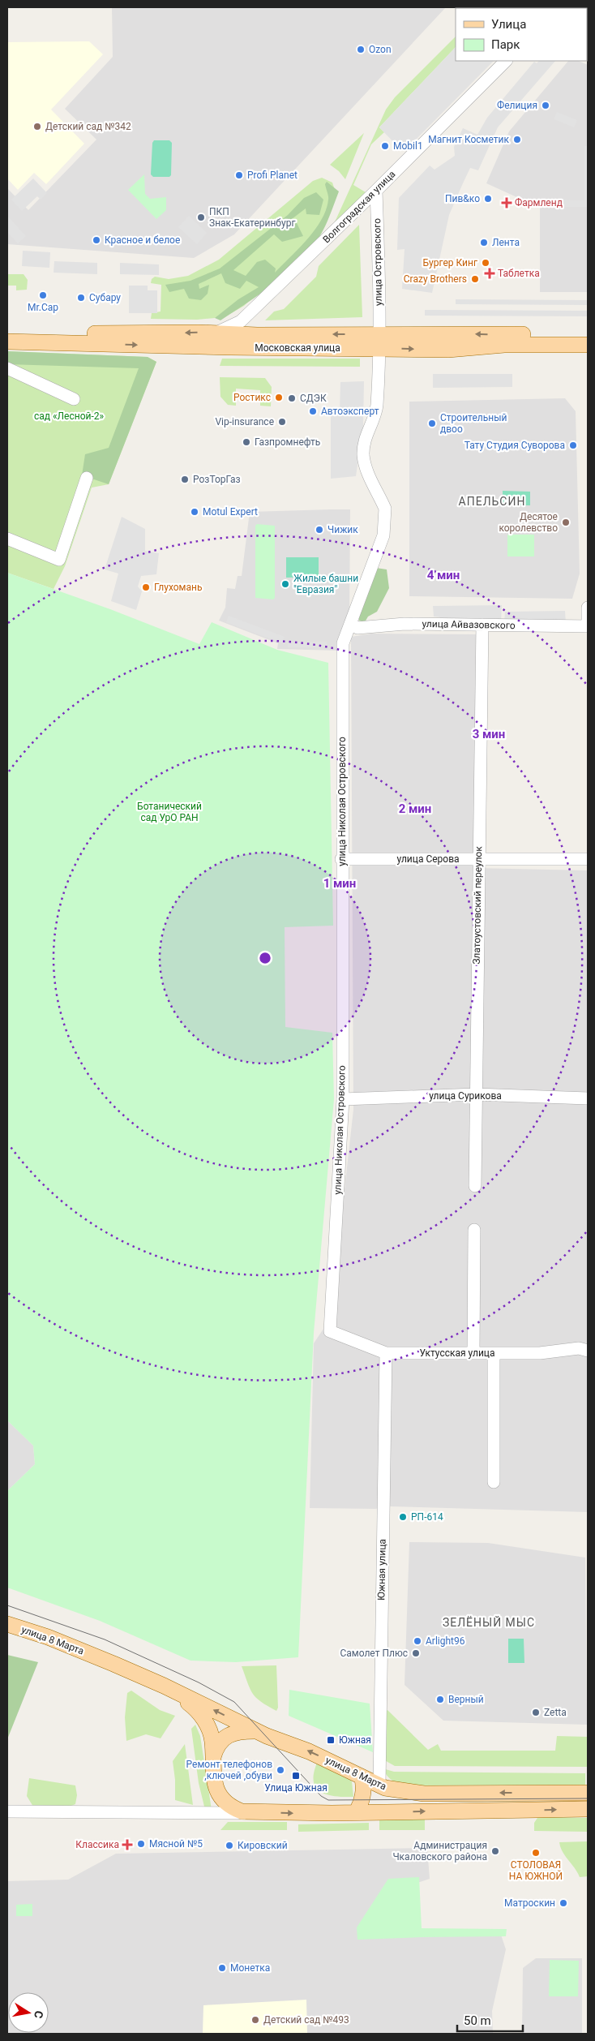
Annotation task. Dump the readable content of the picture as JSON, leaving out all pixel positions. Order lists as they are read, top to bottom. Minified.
{"streets":{"main road":["Московская улица","улица 8 Марта"],"street":["Волгоградская улица","улица Островского","улица Айвазовского","улица Николая Островского","улица Серова","Златоустовский переулок","улица Сурикова","Уктусская улица","Южная улица"]},"crossings":[["Волгоградская улица","улица Островского"],["Волгоградская улица","Московская улица"],["улица Островского","Московская улица"],["улица Островского","улица Николая Островского"],["Московская улица","улица Николая Островского"],["улица Айвазовского","улица Николая Островского"],["улица Айвазовского","Златоустовский переулок"],["улица Николая Островского","улица Серова"],["улица Николая Островского","улица Сурикова"],["улица Николая Островского","Уктусская улица"],["улица Серова","Златоустовский переулок"],["Златоустовский переулок","улица Сурикова"],["Уктусская улица","Южная улица"],["Южная улица","улица 8 Марта"]],"districts":["АПЕЛЬСИН","ЗЕЛЁНЫЙ МЫС"],"parks":["сад «Лесной-2»","Ботанический сад УрО РАН"],"places":{"other":["Ozon","Фелиция","Детский сад №342","Магнит Косметик","Mobil1","Profi Planet","Пив&ко","ПКП Знак-Екатеринбург","Красное и белое","Лента","Бургер Кинг","Crazy Brothers","Mr.Cap","Субару","Ростикс","СДЭК","Автоэксперт","Vip-insurance","Строительный двоо","Газпромнефть","Тату Студия Суворова","РозТорГаз","Motul Expert","Десятое королевство","Чижик","Жилые башни \"Евразия\"","Глухомань","РП-614","Arlight96","Самолет Плюс","Верный","Zetta","Ремонт телефонов ,ключей ,обуви","Мясной №5","Кировский","Администрация Чкаловского района","СТОЛОВАЯ НА ЮЖНОЙ","Матроскин","Монетка","Детский сад №493"],"health":["Фармленд","Таблетка","Классика"],"transit":["Южная","Улица Южная"]},"legend":["Улица","Парк"],"scale_bar":"50 m","north":"right","rings":["4 мин","3 мин","2 мин","1 мин"]}
